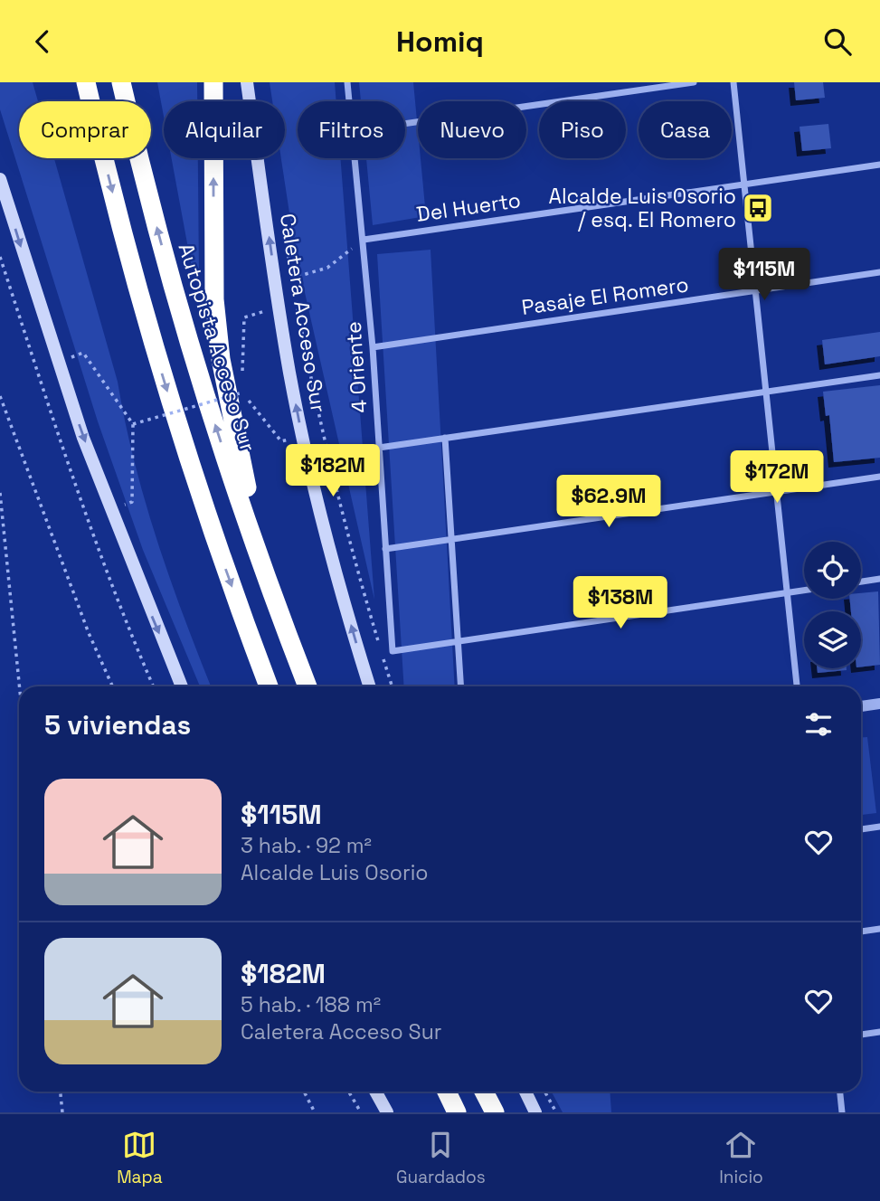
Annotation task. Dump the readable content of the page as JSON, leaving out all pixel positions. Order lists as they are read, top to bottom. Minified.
{"streets":{"highway":["Autopista Acceso Sur"],"main road":["Caletera Acceso Sur"],"street":["Del Huerto","Pasaje El Romero","4 Oriente"]},"crossings":[["Del Huerto","4 Oriente"],["Pasaje El Romero","4 Oriente"]],"one_way":["Caletera Acceso Sur"],"places":{"bus stop":["Alcalde Luis Osorio / esq. El Romero"]},"page":{"header":"Homiq","chip":["Comprar","Alquilar","Filtros","Nuevo","Piso","Casa"],"price":["$115M","$182M","$172M","$62.9M","$138M"],"heading":"5 viviendas","list":[{"name":"$115M","note":"3 hab. · 92 m² · Alcalde Luis Osorio"},{"name":"$182M","note":"5 hab. · 188 m² · Caletera Acceso Sur"}],"tabs":["Mapa","Guardados","Inicio"]}}
